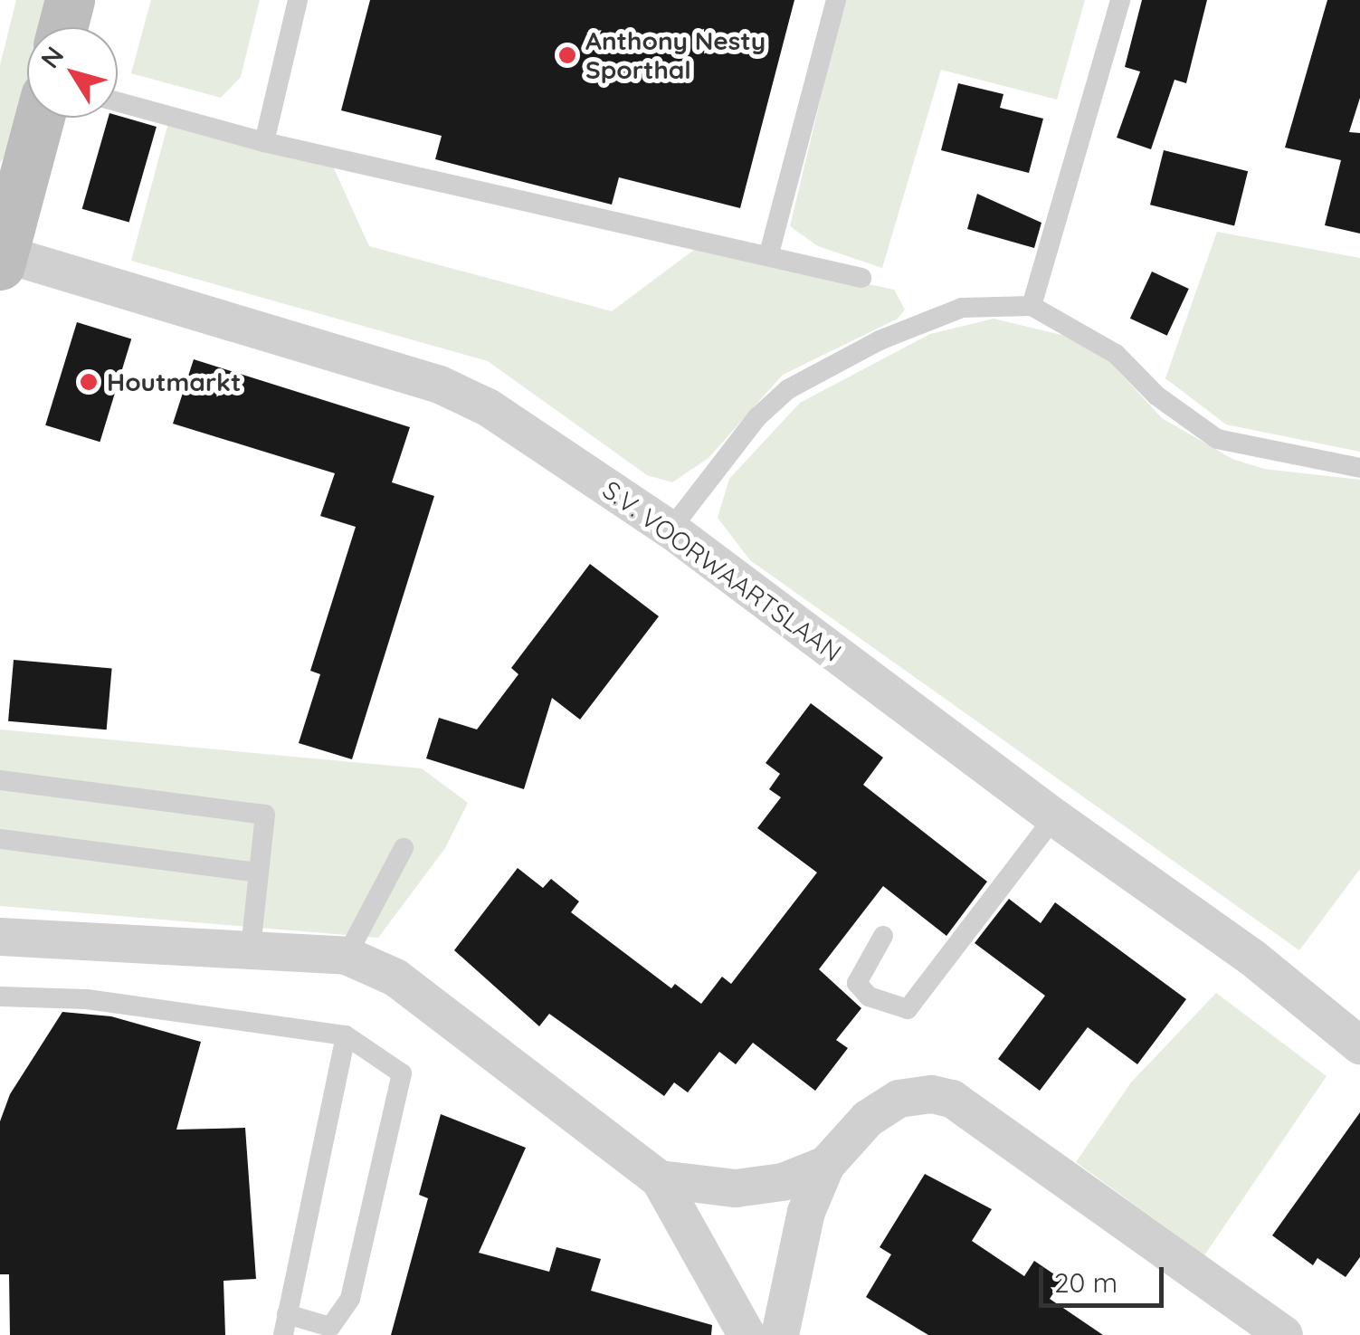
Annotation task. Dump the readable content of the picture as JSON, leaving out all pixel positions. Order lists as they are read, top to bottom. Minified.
{"streets":{"street":["S.V. VOORWAARTSLAAN"]},"places":["Anthony Nesty Sporthal","Houtmarkt"],"scale_bar":"20 m","north":"top left"}
